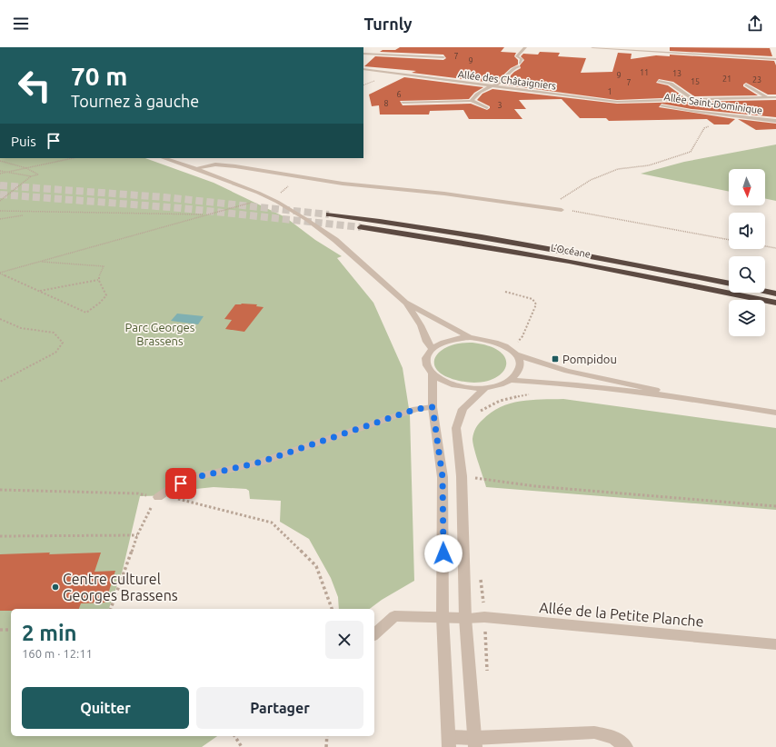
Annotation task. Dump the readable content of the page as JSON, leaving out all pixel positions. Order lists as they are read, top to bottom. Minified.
{"streets":{"highway":["L’Océane"],"street":["Allée des Châtaigniers","Allée Saint-Dominique","Allée de la Petite Planche"]},"crossings":[["Allée des Châtaigniers","Allée Saint-Dominique"]],"parks":["Parc Georges Brassens"],"places":{"transit":["Pompidou"],"other":["Centre culturel Georges Brassens"]},"house_numbers":["7","9","11","13","9","21","23","15","7","1","6","8","3"],"north":"bottom","page":{"header":"Turnly","turn":["70 m","Tournez à gauche"],"then":"Puis","heading":["2 min","160 m · 12:11"],"buttons":["Quitter","Partager"]}}
